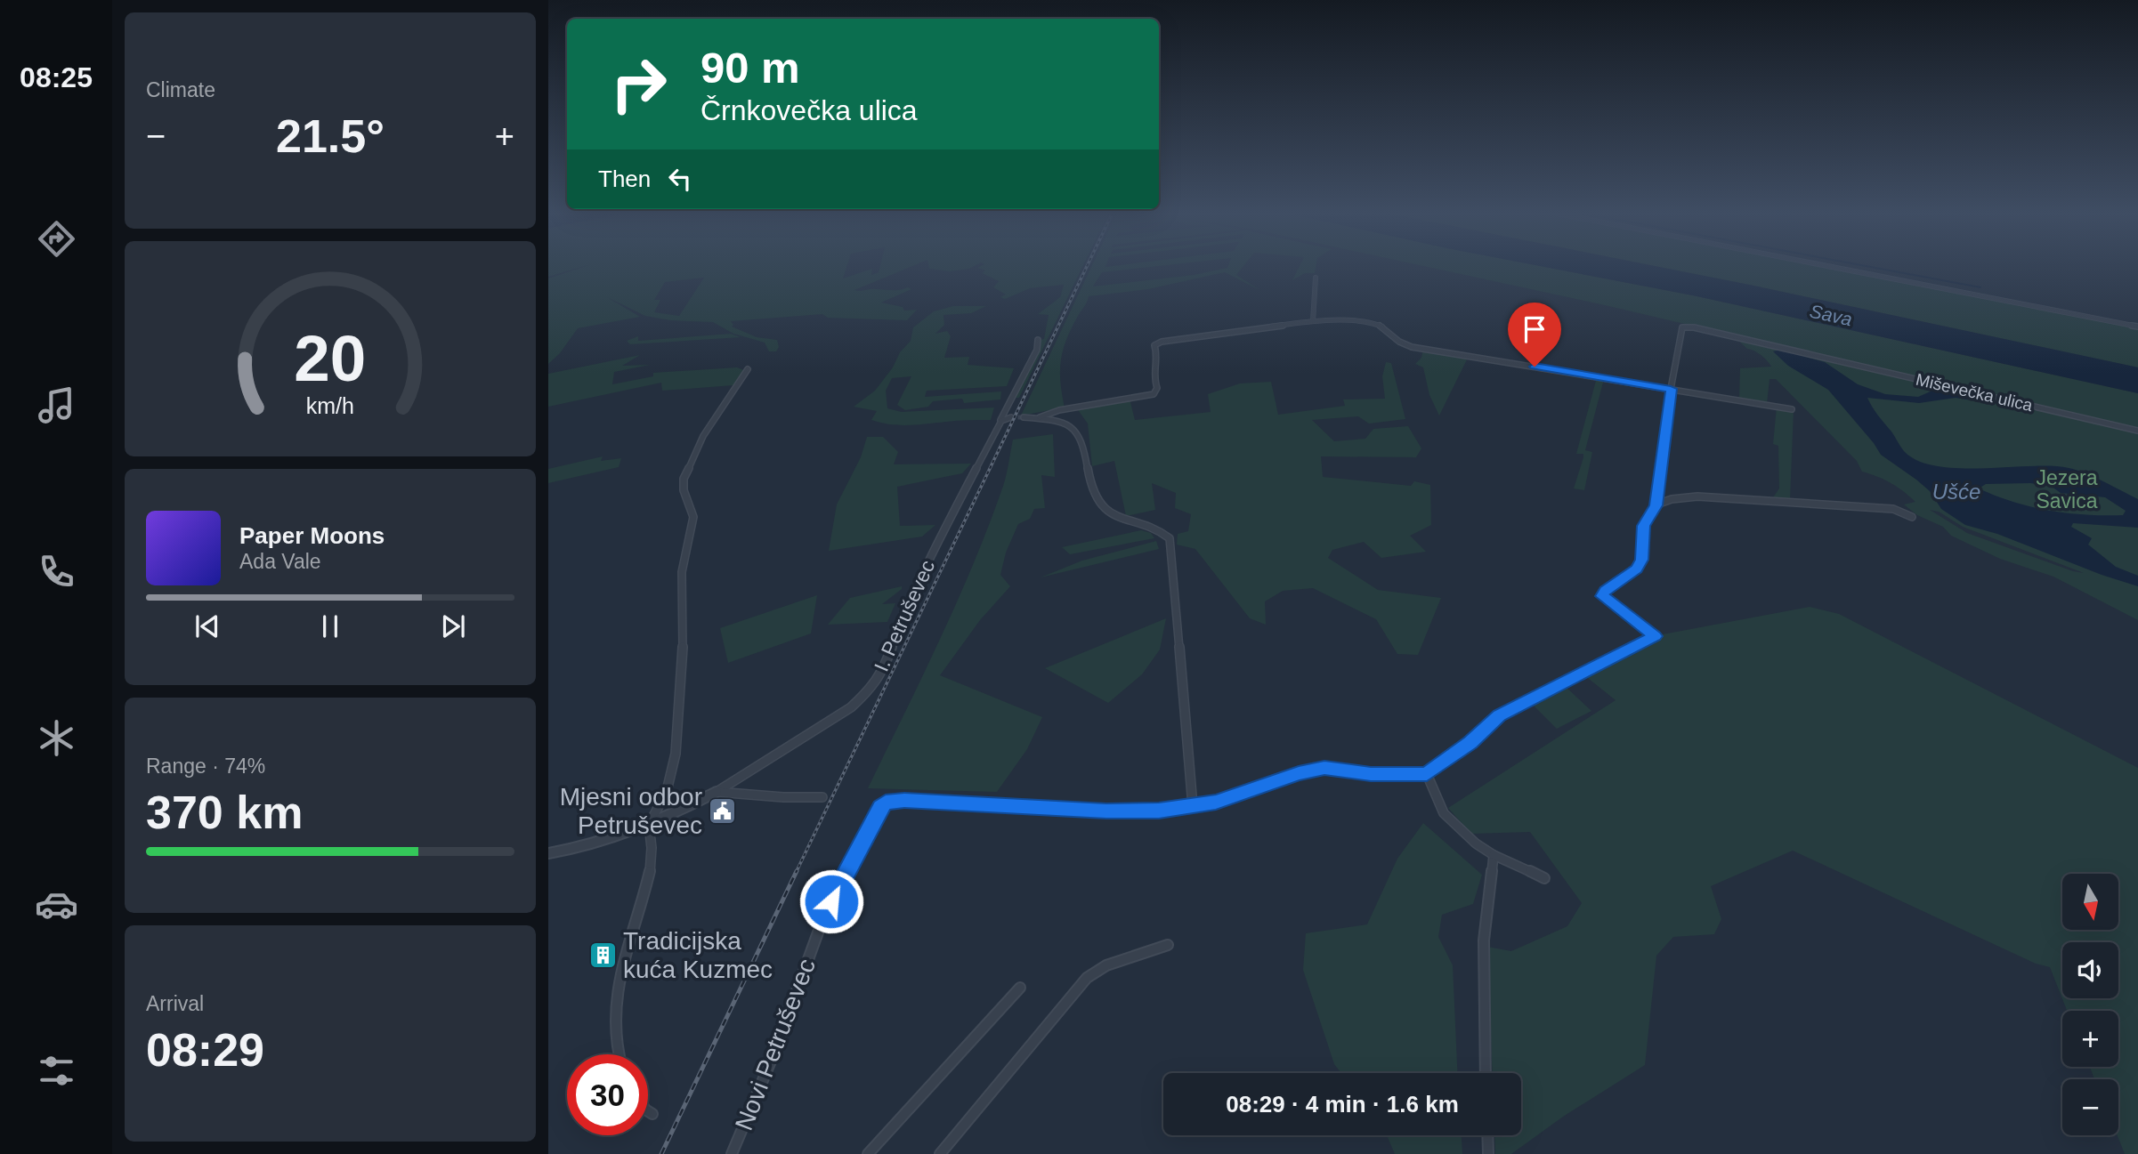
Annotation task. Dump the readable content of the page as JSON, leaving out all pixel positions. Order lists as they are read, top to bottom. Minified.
{"streets":{"street":["Miševečka ulica","I. Petruševec","Novi Petruševec"]},"water":["Sava","Ušće"],"parks":["Jezera Savica"],"places":{"public building":["Mjesni odbor Petruševec"],"building":["Tradicijska kuća Kuzmec"]},"north":"bottom","page":{"tabs":"08:25","tile":["Climate",["Range · 74%","370 km"],["Arrival","08:29"]],"turn":["90 m","Črnkovečka ulica"],"heat":["−","21.5°","+"],"then":"Then","song":["Paper Moons","Ada Vale"],"map_buttons":["+","−"],"limit":"30","trip":"08:29 · 4 min · 1.6 km","gauge":["20","km/h"]}}
